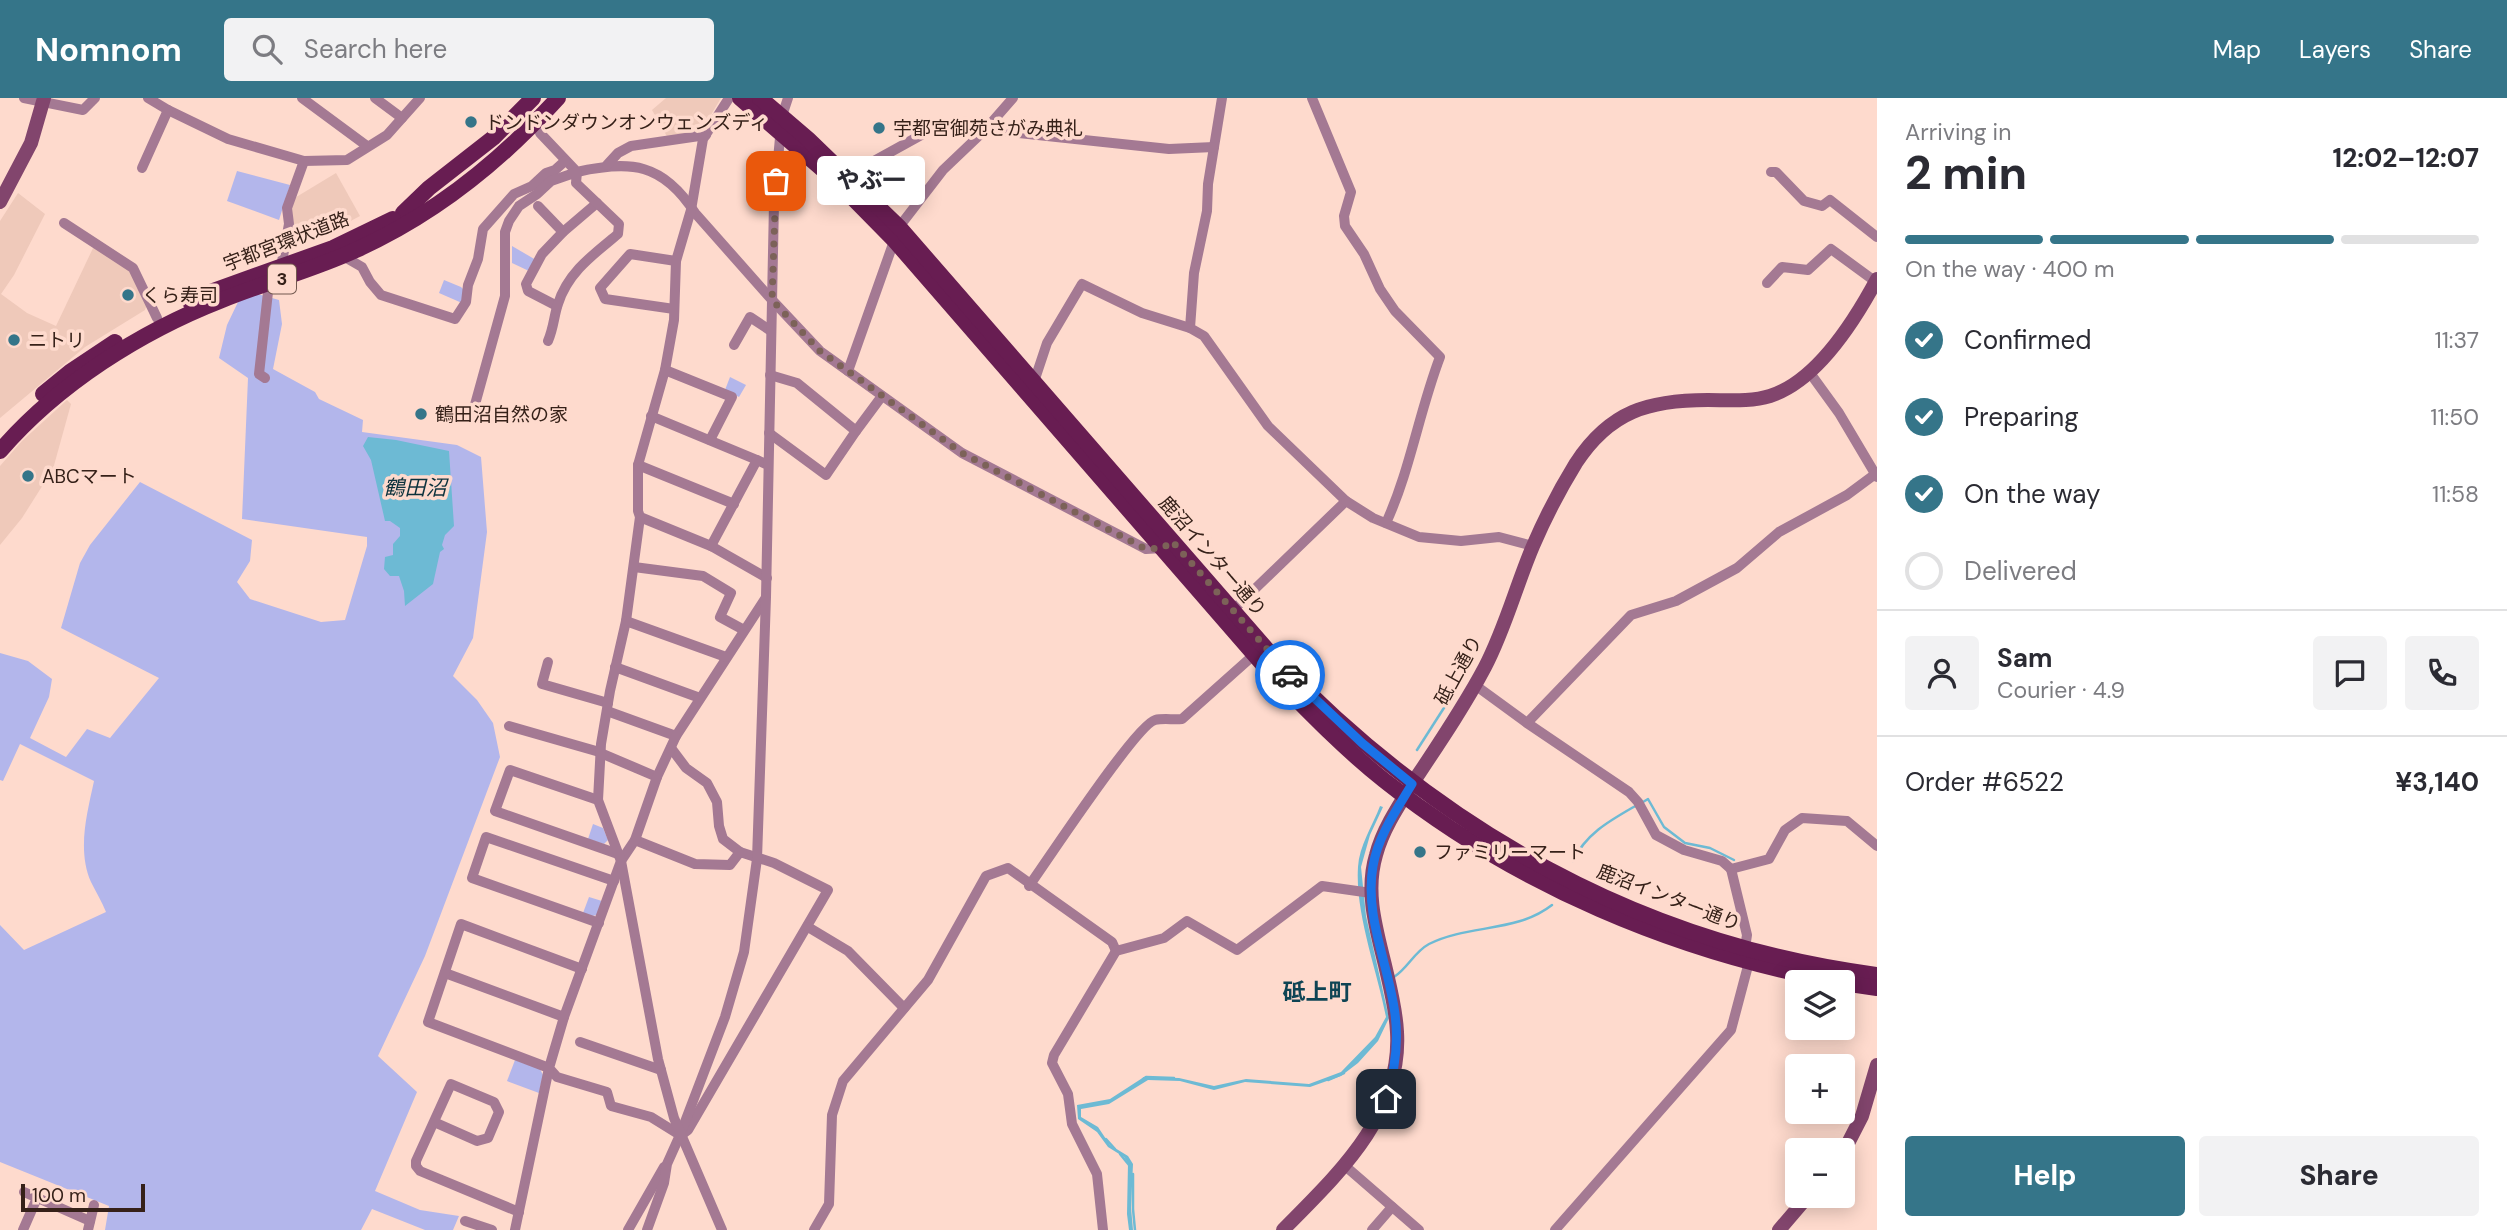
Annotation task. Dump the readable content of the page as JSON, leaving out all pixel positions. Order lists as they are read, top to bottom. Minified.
{"streets":{"main road":["宇都宮環状道路","3","鹿沼インター通り"],"street":["砥上通り"]},"crossings":[["宇都宮環状道路","3"],["鹿沼インター通り","砥上通り"]],"districts":["砥上町"],"water":["鶴田沼"],"places":["ドンドンダウンオンウェンズディ","宇都宮御苑さがみ典礼","やぶ一","くら寿司","ニトリ","鶴田沼自然の家","ABCマート","ファミリーマート"],"scale_bar":"100 m","page":{"header":"Nomnom","search":"Search here","nav":["Map","Layers","Share"],"heading":["2 min","Arriving in","12:02–12:07"],"panel":["Sam","Courier · 4.9","Order #6522","¥3,140"],"bubble":"やぶ一","bar":"On the way · 400 m","list":[["Confirmed","11:37"],["Preparing","11:50"],["On the way","11:58"],"Delivered"],"map_buttons":["+","−"],"buttons":["Help","Share"],"scale":"100 m"}}
